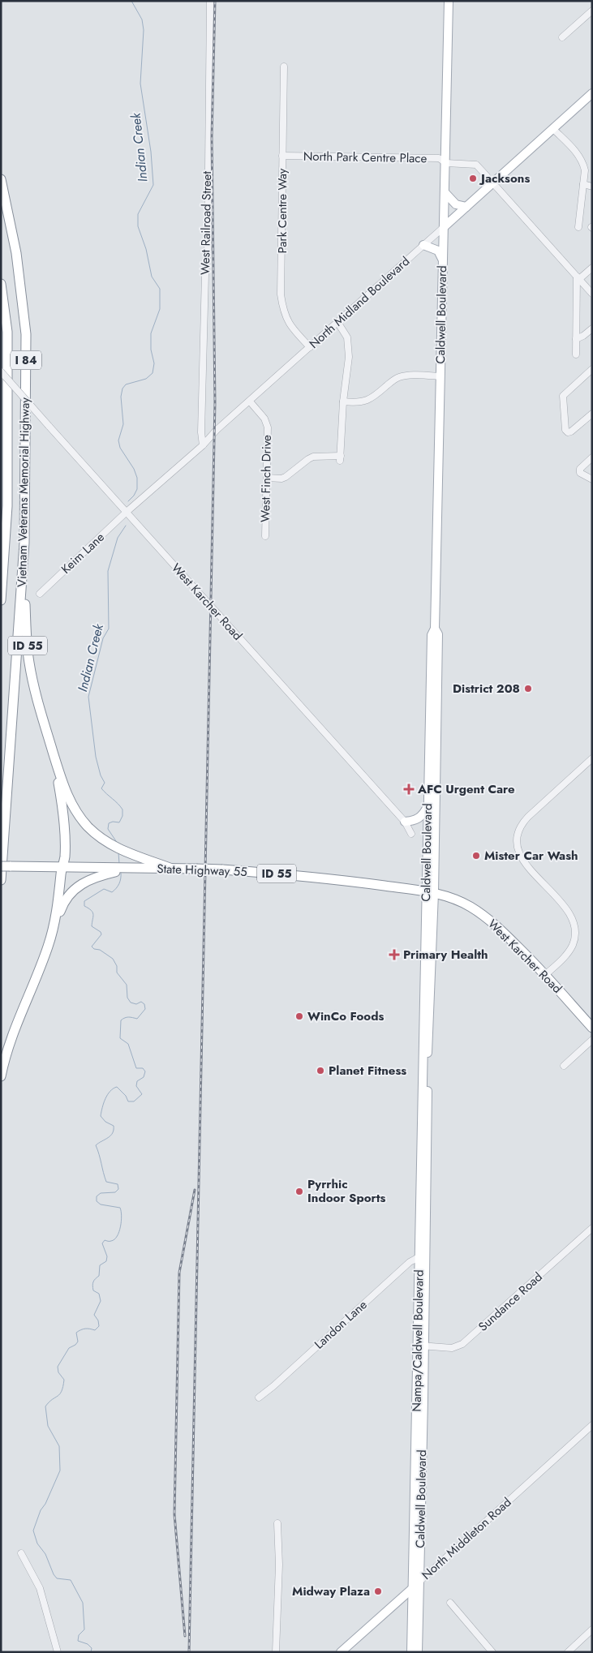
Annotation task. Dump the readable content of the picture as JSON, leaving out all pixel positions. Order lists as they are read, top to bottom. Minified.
{"streets":{"highway":["I 84","Vietnam Veterans Memorial Highway","West Karcher Road","ID 55","State Highway 55"],"main road":["North Midland Boulevard","Caldwell Boulevard","Nampa/Caldwell Boulevard","North Middleton Road"],"street":["North Park Centre Place","Park Centre Way","West Railroad Street","West Finch Drive","Keim Lane","Sundance Road","Landon Lane"]},"crossings":[["North Park Centre Place","Park Centre Way"],["North Park Centre Place","Caldwell Boulevard"],["Park Centre Way","North Midland Boulevard"],["West Railroad Street","North Midland Boulevard"],["North Midland Boulevard","Caldwell Boulevard"],["North Midland Boulevard","West Finch Drive"],["North Midland Boulevard","Keim Lane"],["North Midland Boulevard","West Karcher Road"],["Caldwell Boulevard","West Karcher Road"],["Caldwell Boulevard","State Highway 55"],["Caldwell Boulevard","Sundance Road"],["Caldwell Boulevard","Nampa/Caldwell Boulevard"],["Caldwell Boulevard","North Middleton Road"],["Vietnam Veterans Memorial Highway","ID 55"],["Keim Lane","West Karcher Road"],["West Karcher Road","State Highway 55"],["ID 55","State Highway 55"],["Sundance Road","Nampa/Caldwell Boulevard"],["Landon Lane","Nampa/Caldwell Boulevard"],["Nampa/Caldwell Boulevard","North Middleton Road"]],"water":["Indian Creek"],"places":{"other":["Jacksons","District 208","Mister Car Wash","WinCo Foods","Planet Fitness","Pyrrhic Indoor Sports","Midway Plaza"],"health":["AFC Urgent Care","Primary Health"]}}
